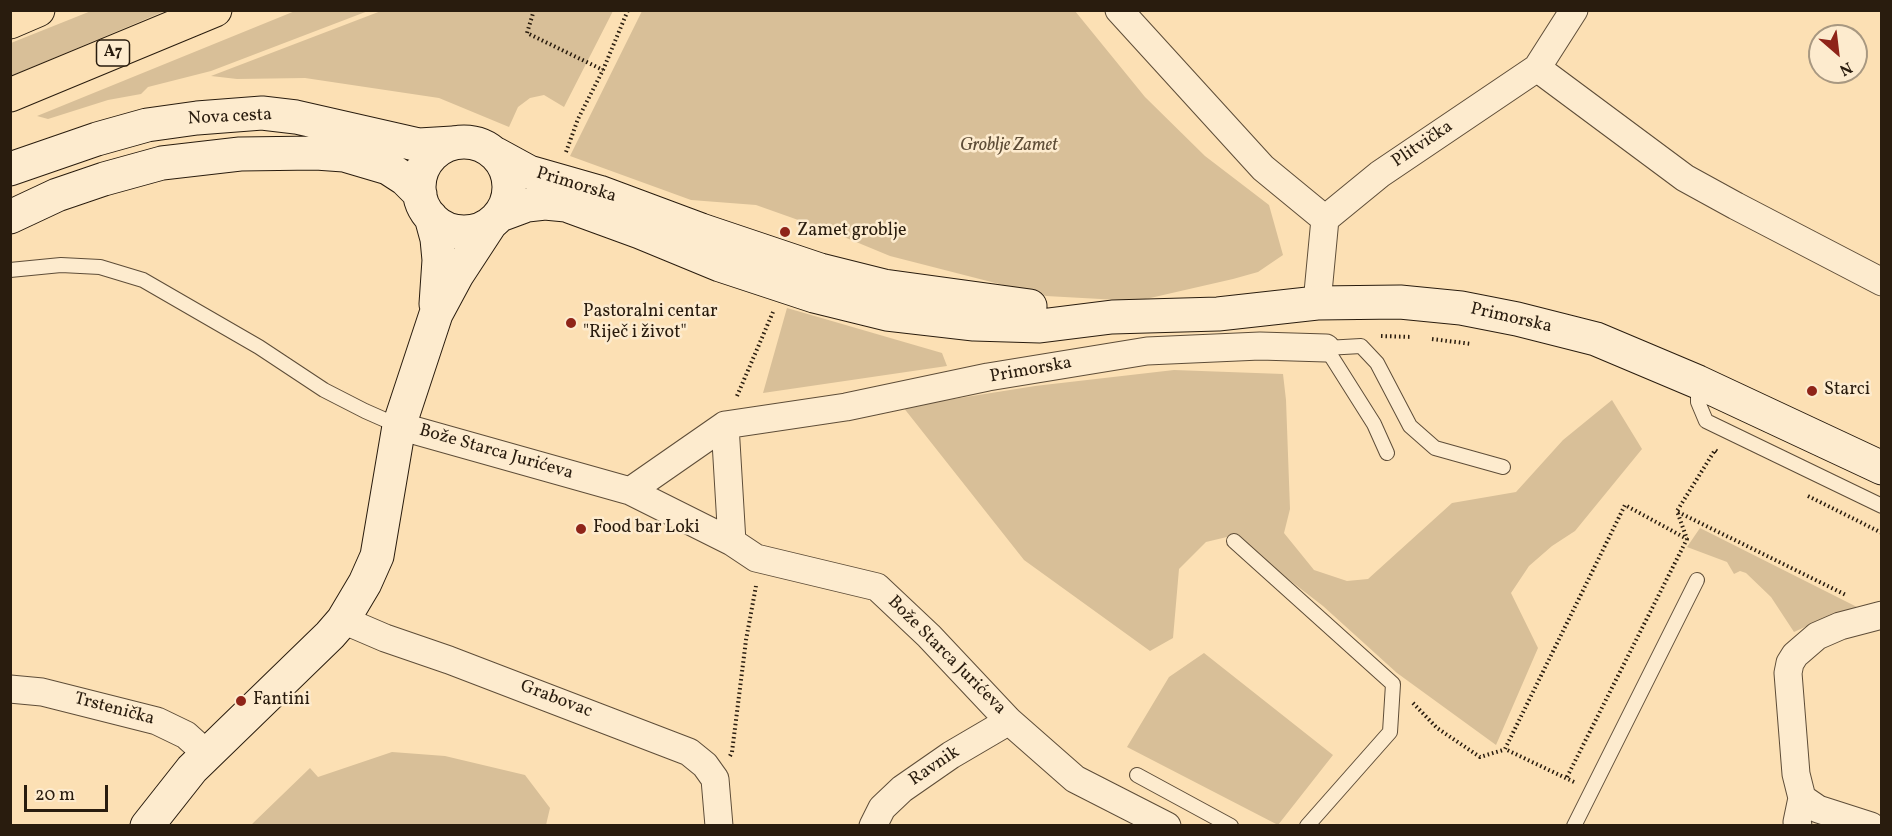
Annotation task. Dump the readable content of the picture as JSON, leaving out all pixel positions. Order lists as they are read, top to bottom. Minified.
{"streets":{"highway":["A7"],"street":["Nova cesta","Plitvička","Primorska","Bože Starca Jurićeva","Grabovac","Trstenička","Ravnik"]},"crossings":[["Nova cesta","Primorska"],["Primorska","Bože Starca Jurićeva"],["Bože Starca Jurićeva","Ravnik"]],"parks":["Groblje Zamet"],"places":["Zamet groblje","Pastoralni centar \"Riječ i život\"","Starci","Food bar Loki","Fantini"],"scale_bar":"20 m","north":"bottom right"}
